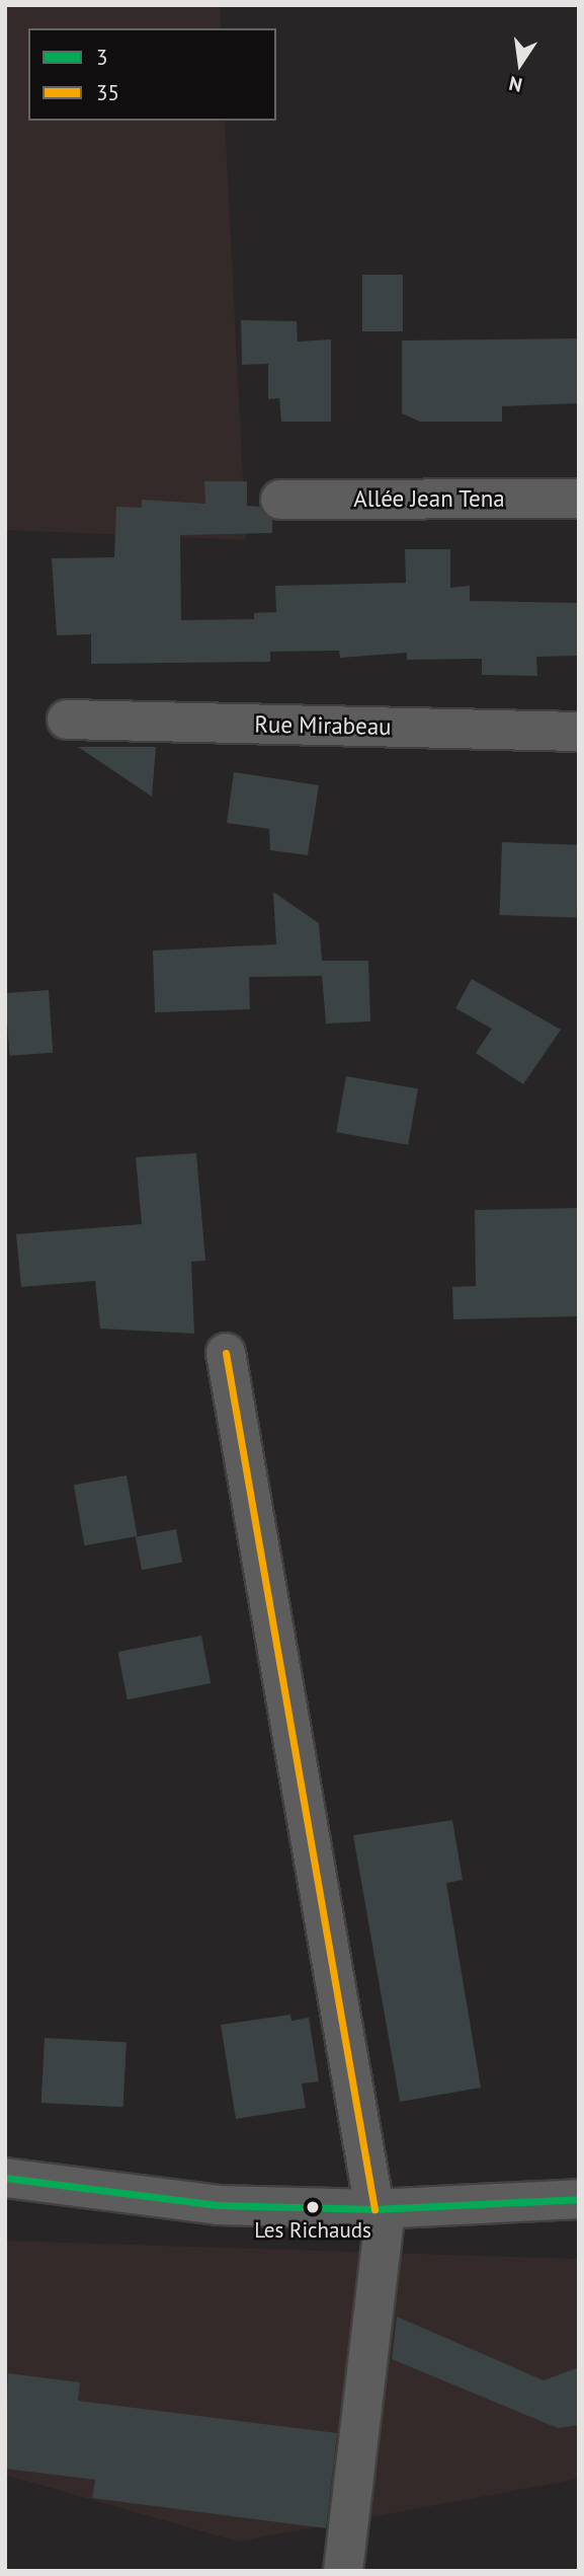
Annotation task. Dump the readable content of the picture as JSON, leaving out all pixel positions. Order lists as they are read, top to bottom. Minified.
{"streets":{"street":["Allée Jean Tena","Rue Mirabeau"]},"places":["Les Richauds"],"lines":["transit line 35","transit line 3"],"legend":["3","35"],"north":"bottom"}
